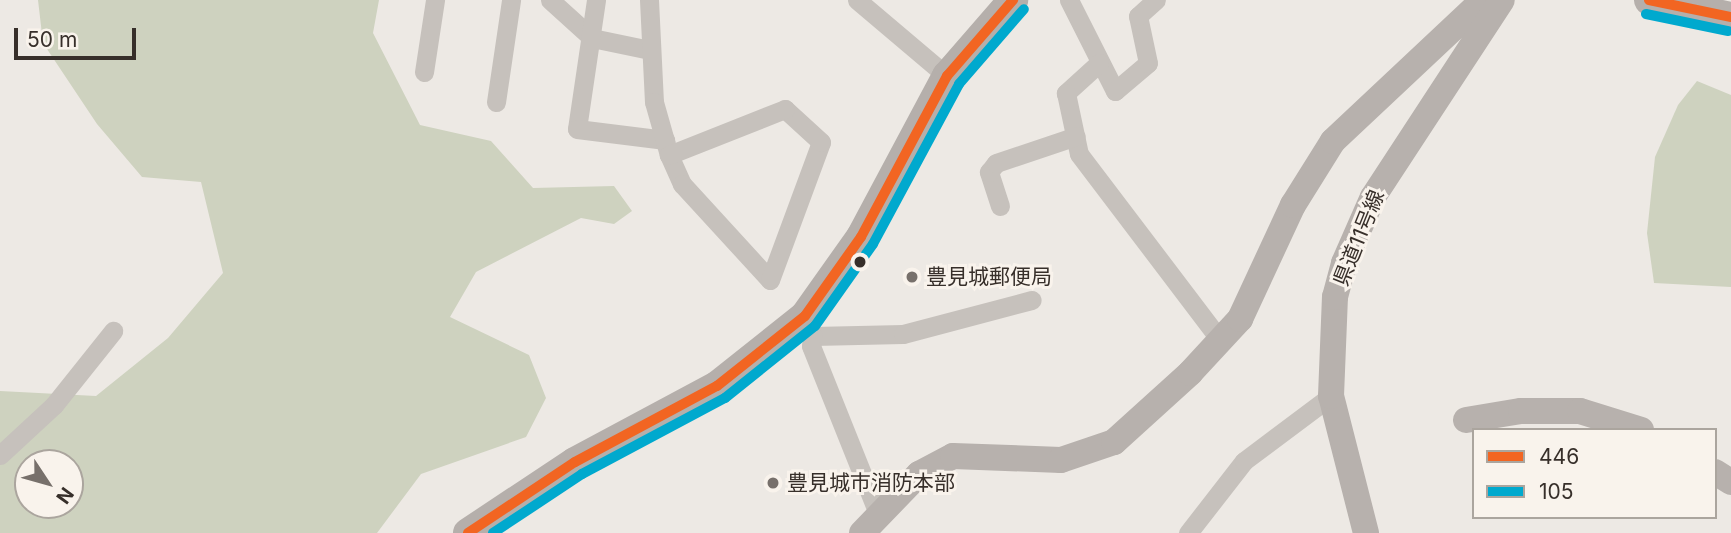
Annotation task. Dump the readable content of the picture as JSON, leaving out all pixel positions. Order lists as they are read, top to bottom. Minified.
{"streets":{"street":["県道11号線"]},"places":["豊見城郵便局","豊見城市消防本部"],"lines":["transit line 446","transit line 105"],"legend":["446","105"],"scale_bar":"50 m","north":"bottom right"}
